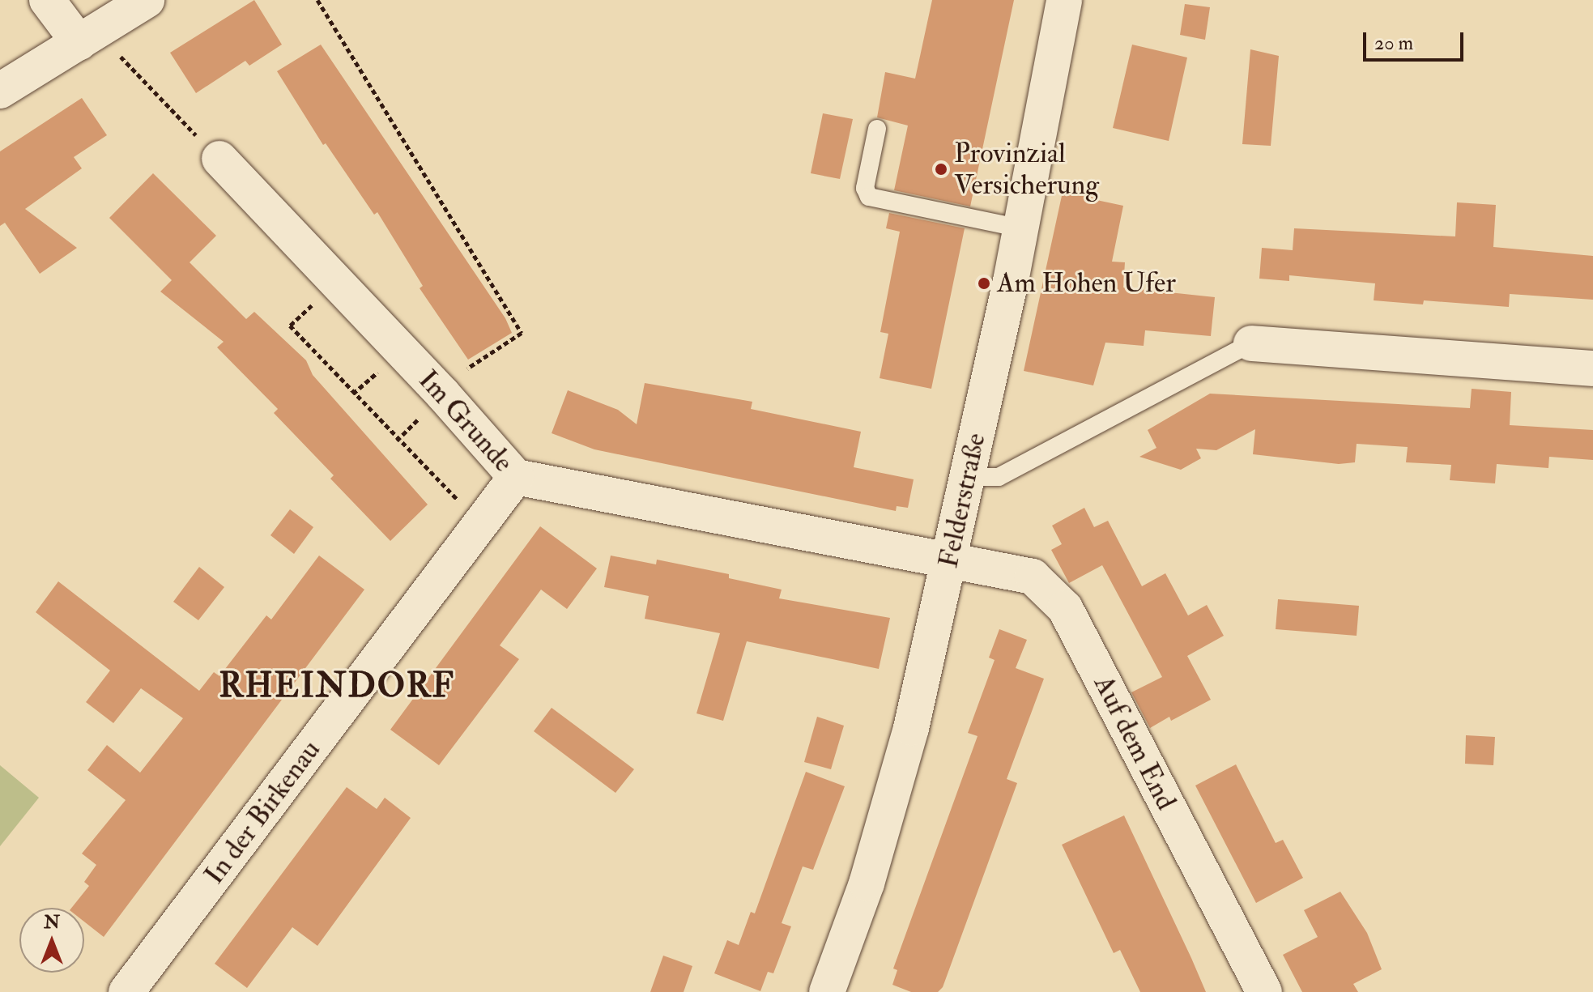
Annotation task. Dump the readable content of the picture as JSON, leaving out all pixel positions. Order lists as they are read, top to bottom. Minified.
{"streets":{"street":["Im Grunde","Felderstraße","Auf dem End","In der Birkenau"]},"crossings":[["Im Grunde","Felderstraße"],["Im Grunde","Auf dem End"],["Im Grunde","In der Birkenau"],["Felderstraße","Auf dem End"]],"districts":["RHEINDORF"],"places":["Provinzial Versicherung","Am Hohen Ufer"],"scale_bar":"20 m","north":"top"}
